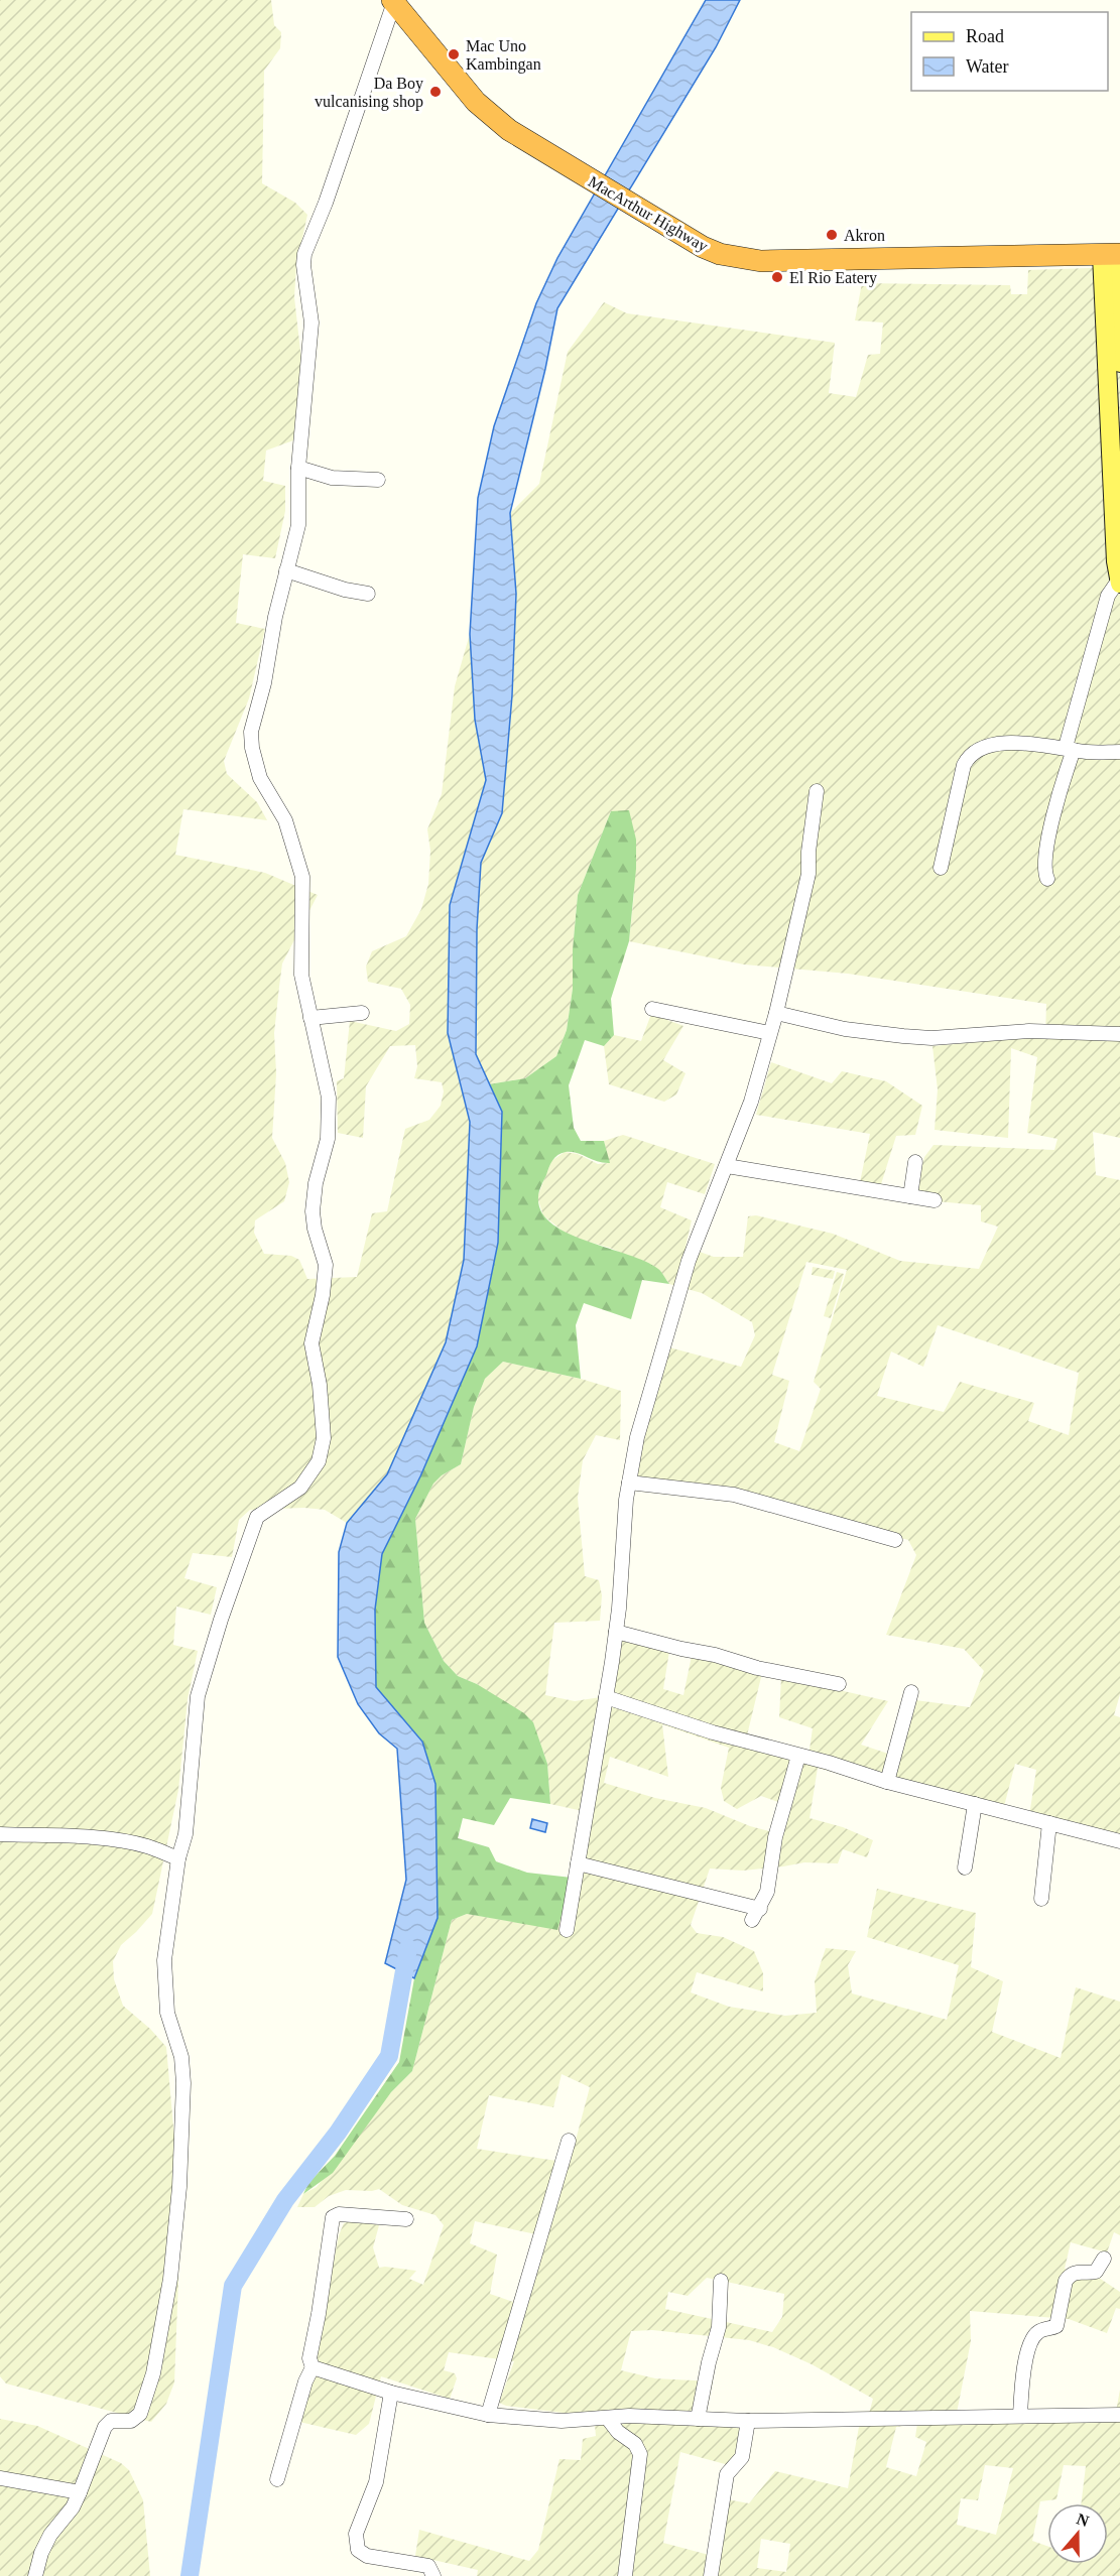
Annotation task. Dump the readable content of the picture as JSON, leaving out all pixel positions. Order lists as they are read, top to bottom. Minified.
{"streets":{"highway":["MacArthur Highway"]},"places":["Mac Uno Kambingan","Da Boy vulcanising shop","Akron","El Rio Eatery"],"legend":["Road","Water"],"north":"top"}
